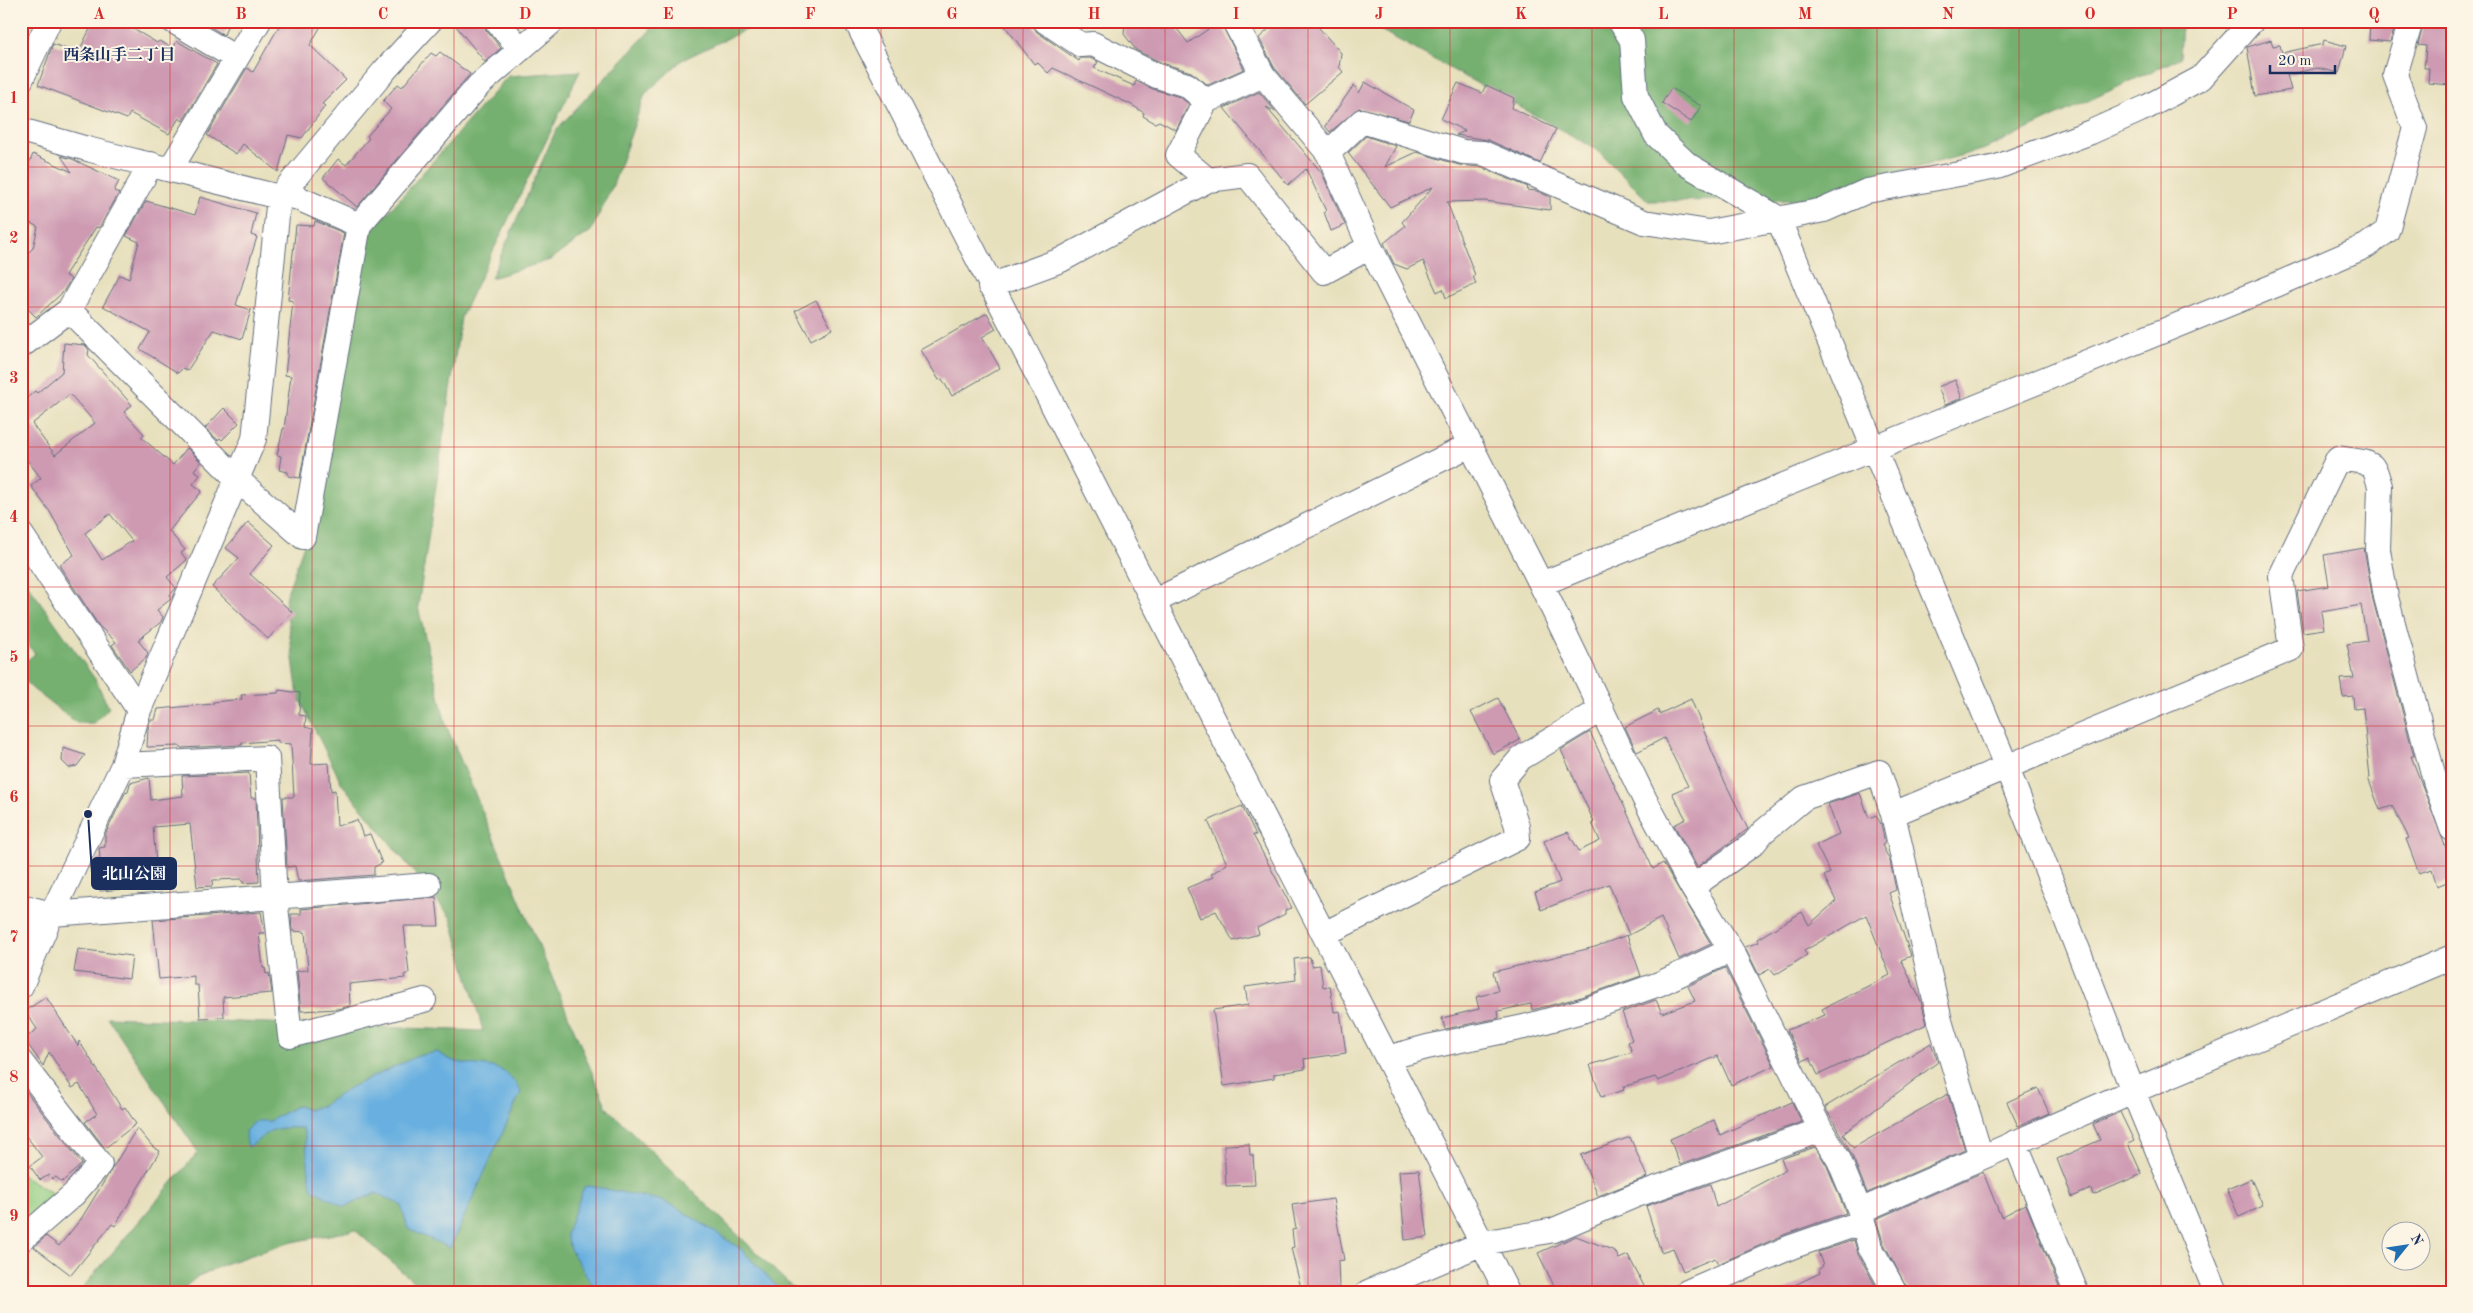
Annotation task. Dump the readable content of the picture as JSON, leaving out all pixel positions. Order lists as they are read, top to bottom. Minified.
{"districts":["西条山手二丁目"],"places":["北山公園"],"scale_bar":"20 m","north":"top right","grid":{"columns":["A","B","C","D","E","F","G","H","I","J","K","L","M","N","O","P","Q"],"rows":["1","2","3","4","5","6","7","8","9"]}}
